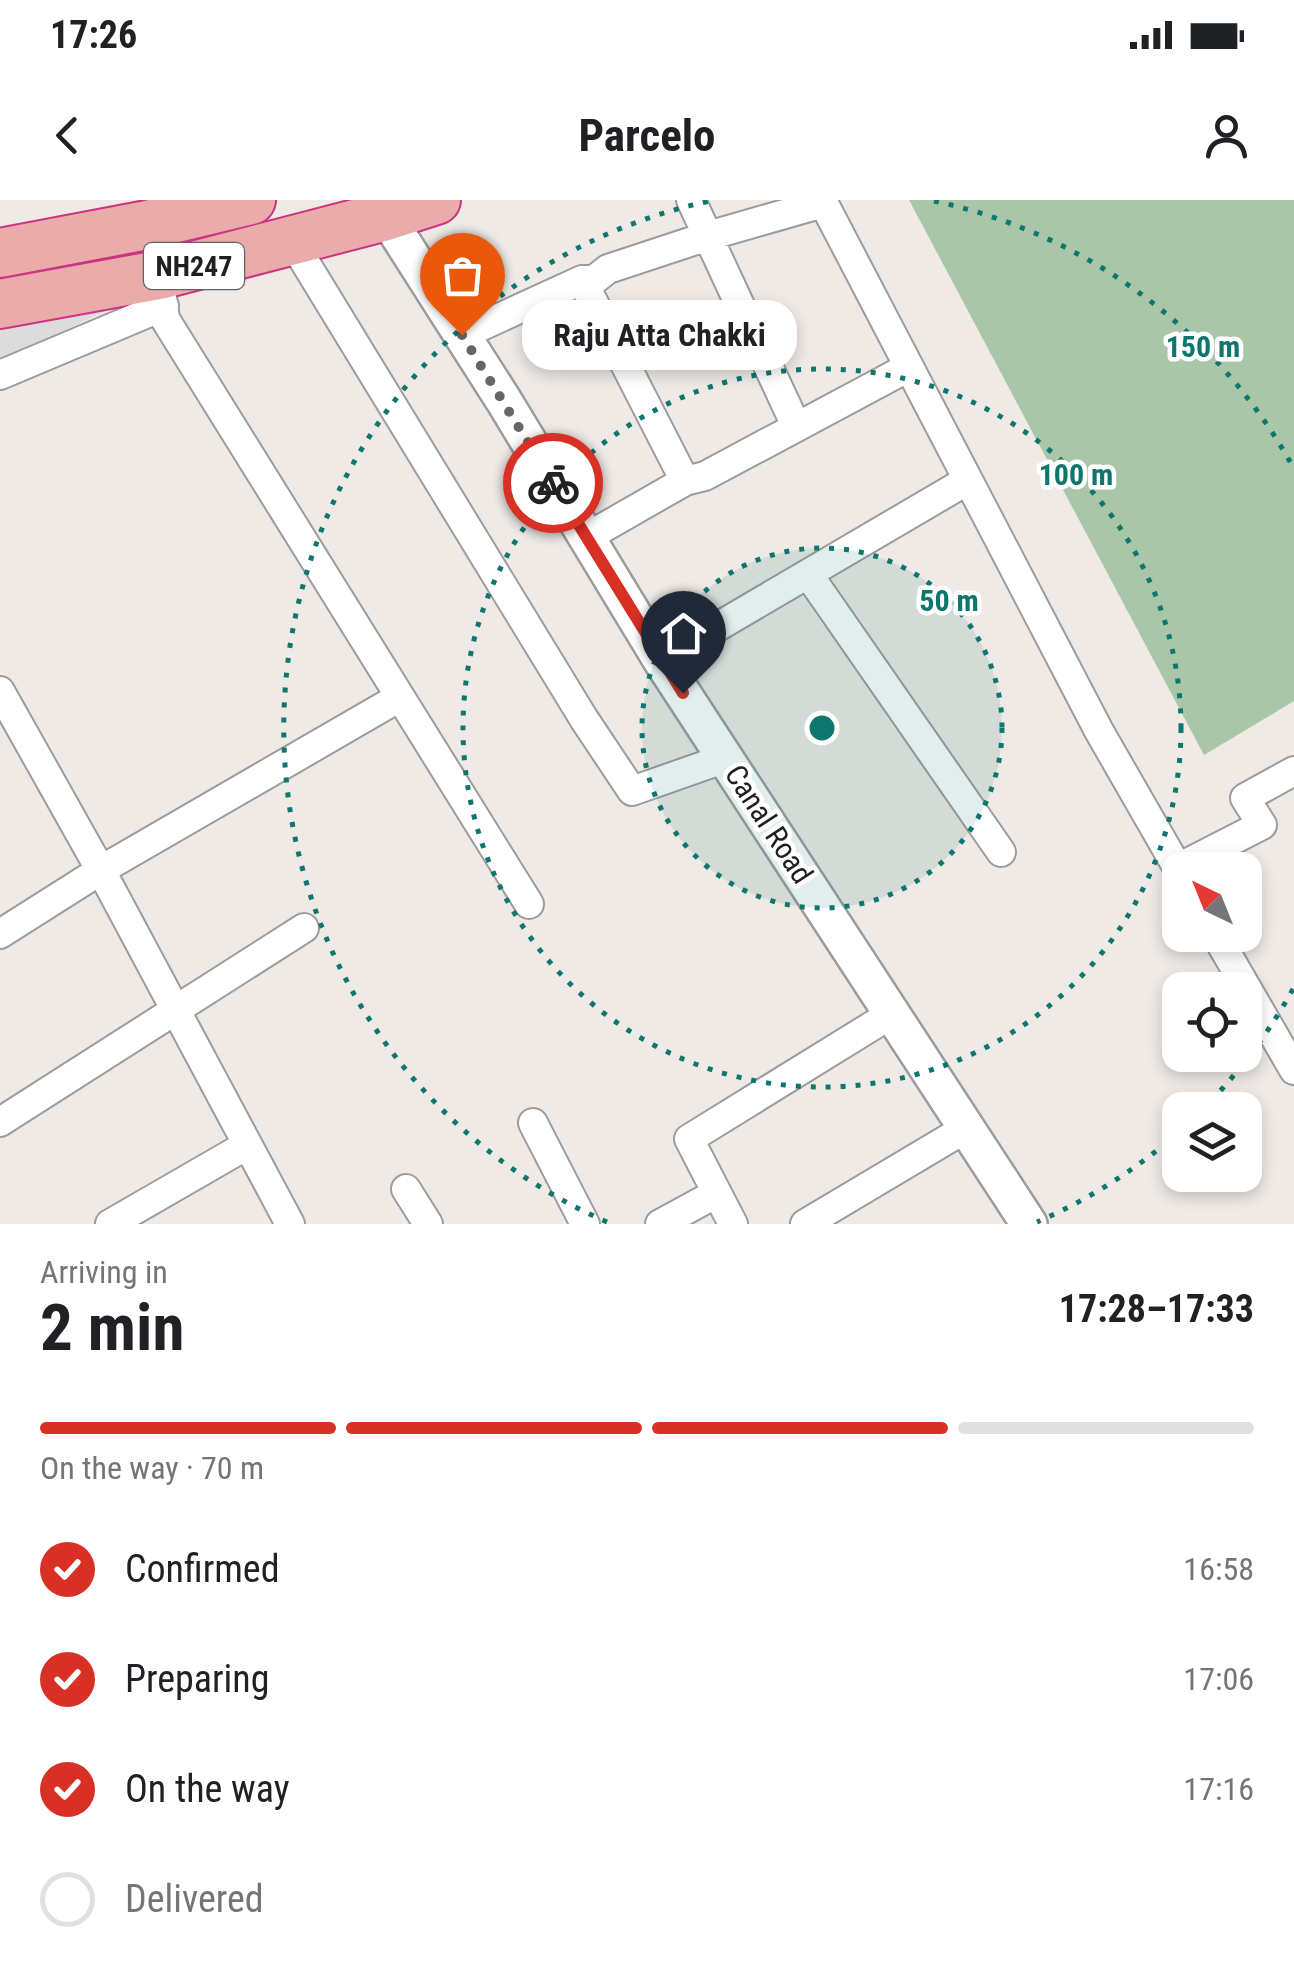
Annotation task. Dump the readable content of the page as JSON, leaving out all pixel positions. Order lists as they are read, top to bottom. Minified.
{"streets":{"highway":["NH247"],"street":["Canal Road"]},"crossings":[["NH247","Canal Road"]],"places":["Raju Atta Chakki"],"north":"top left","page":{"status":"17:26","header":"Parcelo","bubble":"Raju Atta Chakki","heading":["2 min","Arriving in","17:28–17:33"],"bar":"On the way · 70 m","list":[["Confirmed","16:58"],["Preparing","17:06"],["On the way","17:16"],"Delivered"]},"rings":["150 m","100 m","50 m"]}
